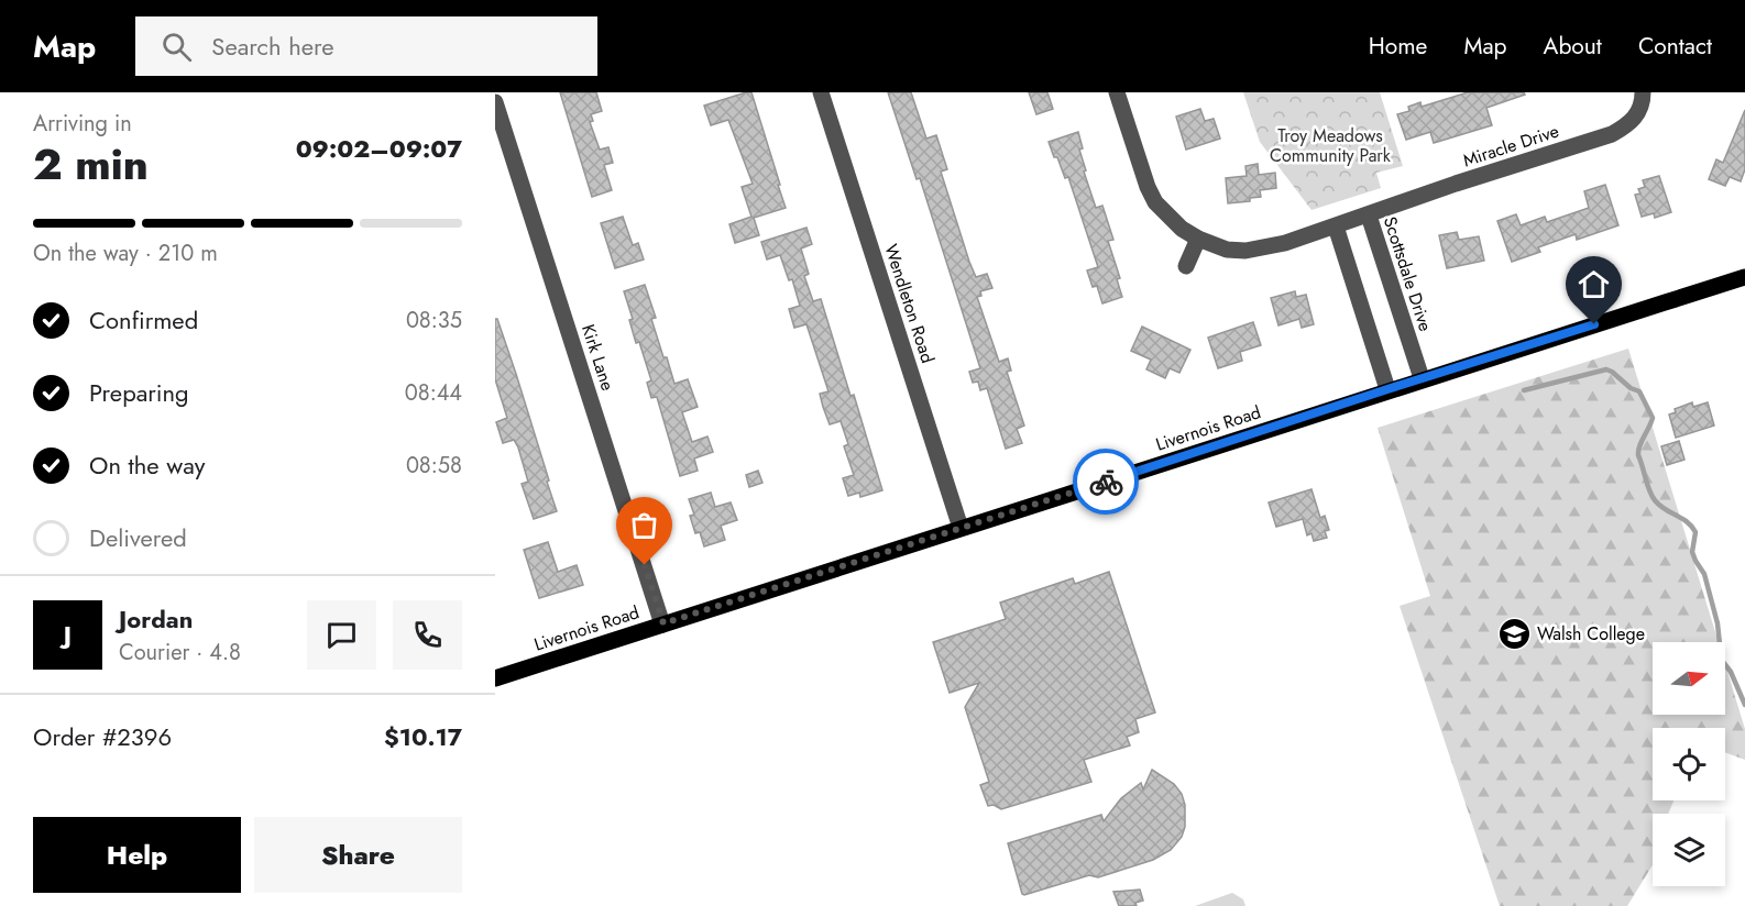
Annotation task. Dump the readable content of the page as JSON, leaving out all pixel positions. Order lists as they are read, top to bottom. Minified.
{"streets":{"main road":["Livernois Road"],"street":["Miracle Drive","Scottsdale Drive","Wendleton Road","Kirk Lane"]},"crossings":[["Miracle Drive","Scottsdale Drive"],["Scottsdale Drive","Livernois Road"],["Wendleton Road","Livernois Road"],["Kirk Lane","Livernois Road"]],"parks":["Troy Meadows Community Park"],"places":{"school or university":["Walsh College"]},"north":"right","page":{"header":"Map","search":"Search here","nav":["Home","Map","About","Contact"],"heading":["2 min","Arriving in","09:02–09:07"],"panel":["Jordan","Courier · 4.8","Order #2396","$10.17"],"bar":"On the way · 210 m","list":[["Confirmed","08:35"],["Preparing","08:44"],["On the way","08:58"],"Delivered"],"round":"J","buttons":["Help","Share"]}}
